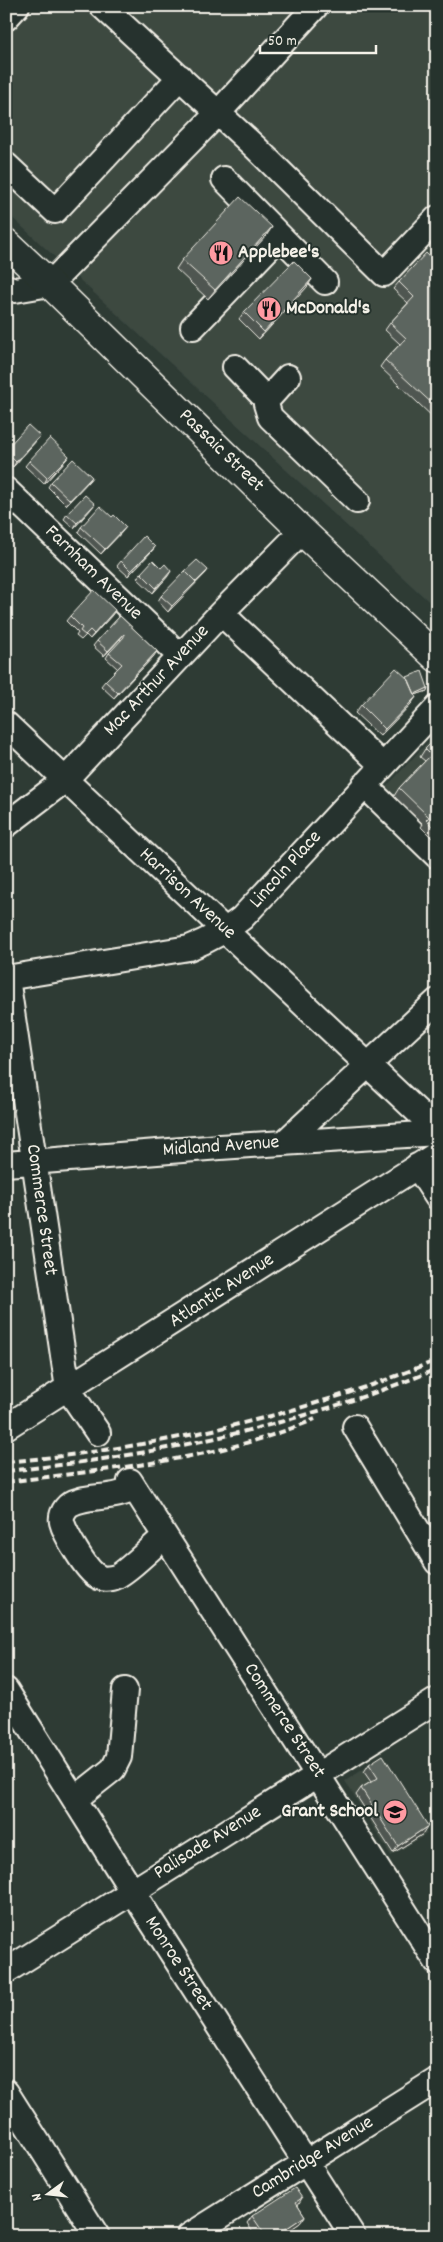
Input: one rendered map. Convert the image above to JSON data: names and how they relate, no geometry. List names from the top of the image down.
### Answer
{
  "streets": {
    "main road": ["Passaic Street"],
    "street": [
      "Farnham Avenue",
      "Mac Arthur Avenue",
      "Lincoln Place",
      "Harrison Avenue",
      "Midland Avenue",
      "Commerce Street",
      "Atlantic Avenue",
      "Palisade Avenue",
      "Monroe Street",
      "Cambridge Avenue"
    ]
  },
  "crossings": [
    ["Passaic Street", "Mac Arthur Avenue"],
    ["Farnham Avenue", "Mac Arthur Avenue"],
    ["Mac Arthur Avenue", "Harrison Avenue"],
    ["Lincoln Place", "Harrison Avenue"],
    ["Lincoln Place", "Commerce Street"],
    ["Harrison Avenue", "Midland Avenue"],
    ["Midland Avenue", "Commerce Street"],
    ["Commerce Street", "Atlantic Avenue"],
    ["Commerce Street", "Palisade Avenue"],
    ["Palisade Avenue", "Monroe Street"],
    ["Monroe Street", "Cambridge Avenue"]
  ],
  "places": {
    "restaurant": ["Applebee's", "McDonald's"],
    "school or university": ["Grant School"]
  },
  "scale_bar": "50 m",
  "north": "left"
}
